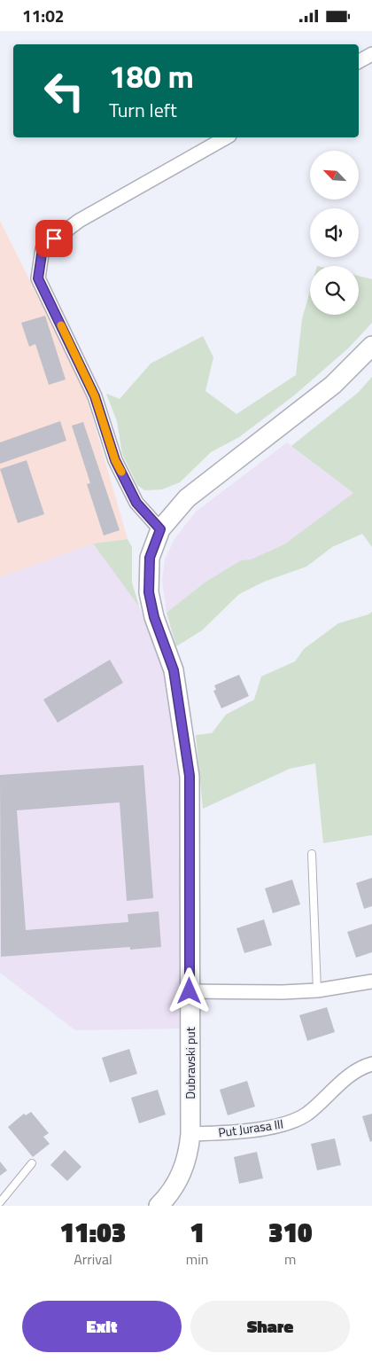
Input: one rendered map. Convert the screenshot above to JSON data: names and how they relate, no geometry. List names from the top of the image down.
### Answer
{
  "streets": {
    "main road": ["Dubravski put"],
    "street": ["Put Jurasa III"]
  },
  "crossings": [
    ["Dubravski put", "Put Jurasa III"]
  ],
  "north": "top left",
  "page": {
    "status": "11:02",
    "turn": ["180 m", "Turn left"],
    "eta": [
      "11:03",
      "Arrival",
      "1",
      "min",
      "310",
      "m"
    ],
    "buttons": ["Exit", "Share"]
  }
}
